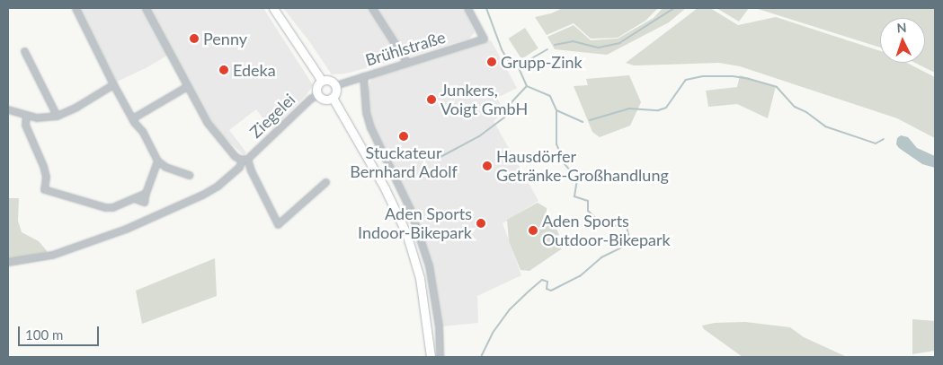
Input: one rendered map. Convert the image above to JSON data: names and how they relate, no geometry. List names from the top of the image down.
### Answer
{
  "streets": {
    "street": ["Brühlstraße", "Ziegelei"]
  },
  "crossings": [
    ["Brühlstraße", "Ziegelei"]
  ],
  "places": [
    "Penny",
    "Grupp-Zink",
    "Edeka",
    "Junkers, Voigt GmbH",
    "Stuckateur Bernhard Adolf",
    "Hausdörfer Getränke-Großhandlung",
    "Aden Sports Indoor-Bikepark",
    "Aden Sports Outdoor-Bikepark"
  ],
  "scale_bar": "100 m",
  "north": "top"
}
